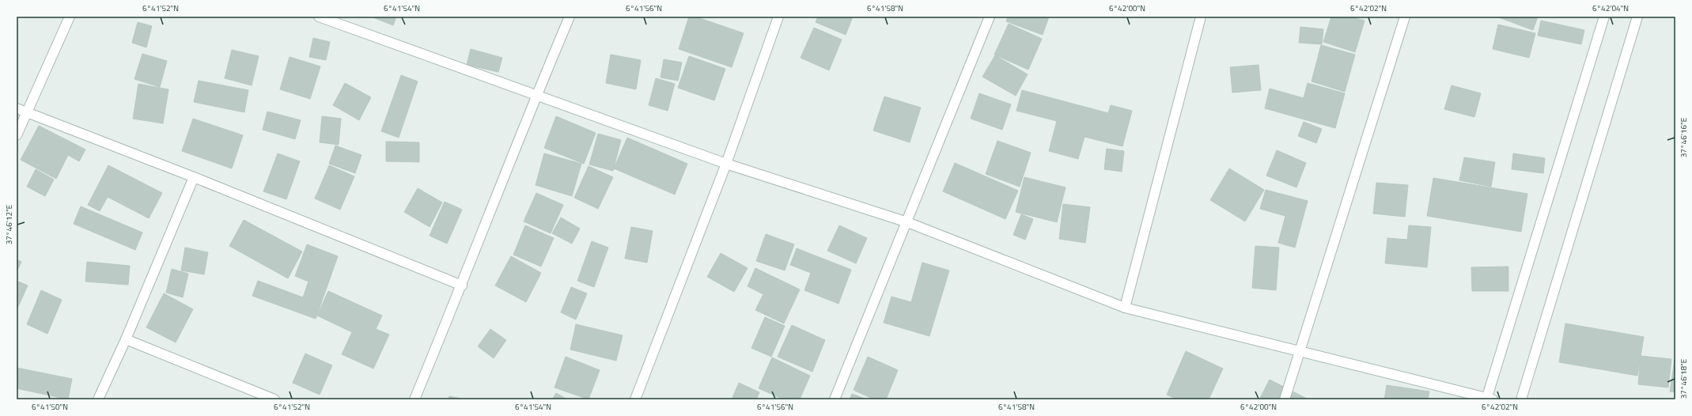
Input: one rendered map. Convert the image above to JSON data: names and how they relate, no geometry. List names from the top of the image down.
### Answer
{
  "coordinates": [
    "6°41'52\"N",
    "6°41'54\"N",
    "6°41'56\"N",
    "6°41'58\"N",
    "6°42'00\"N",
    "6°42'02\"N",
    "6°42'04\"N",
    "37°46'16\"E",
    "37°46'12\"E",
    "37°46'18\"E",
    "6°41'50\"N"
  ]
}
